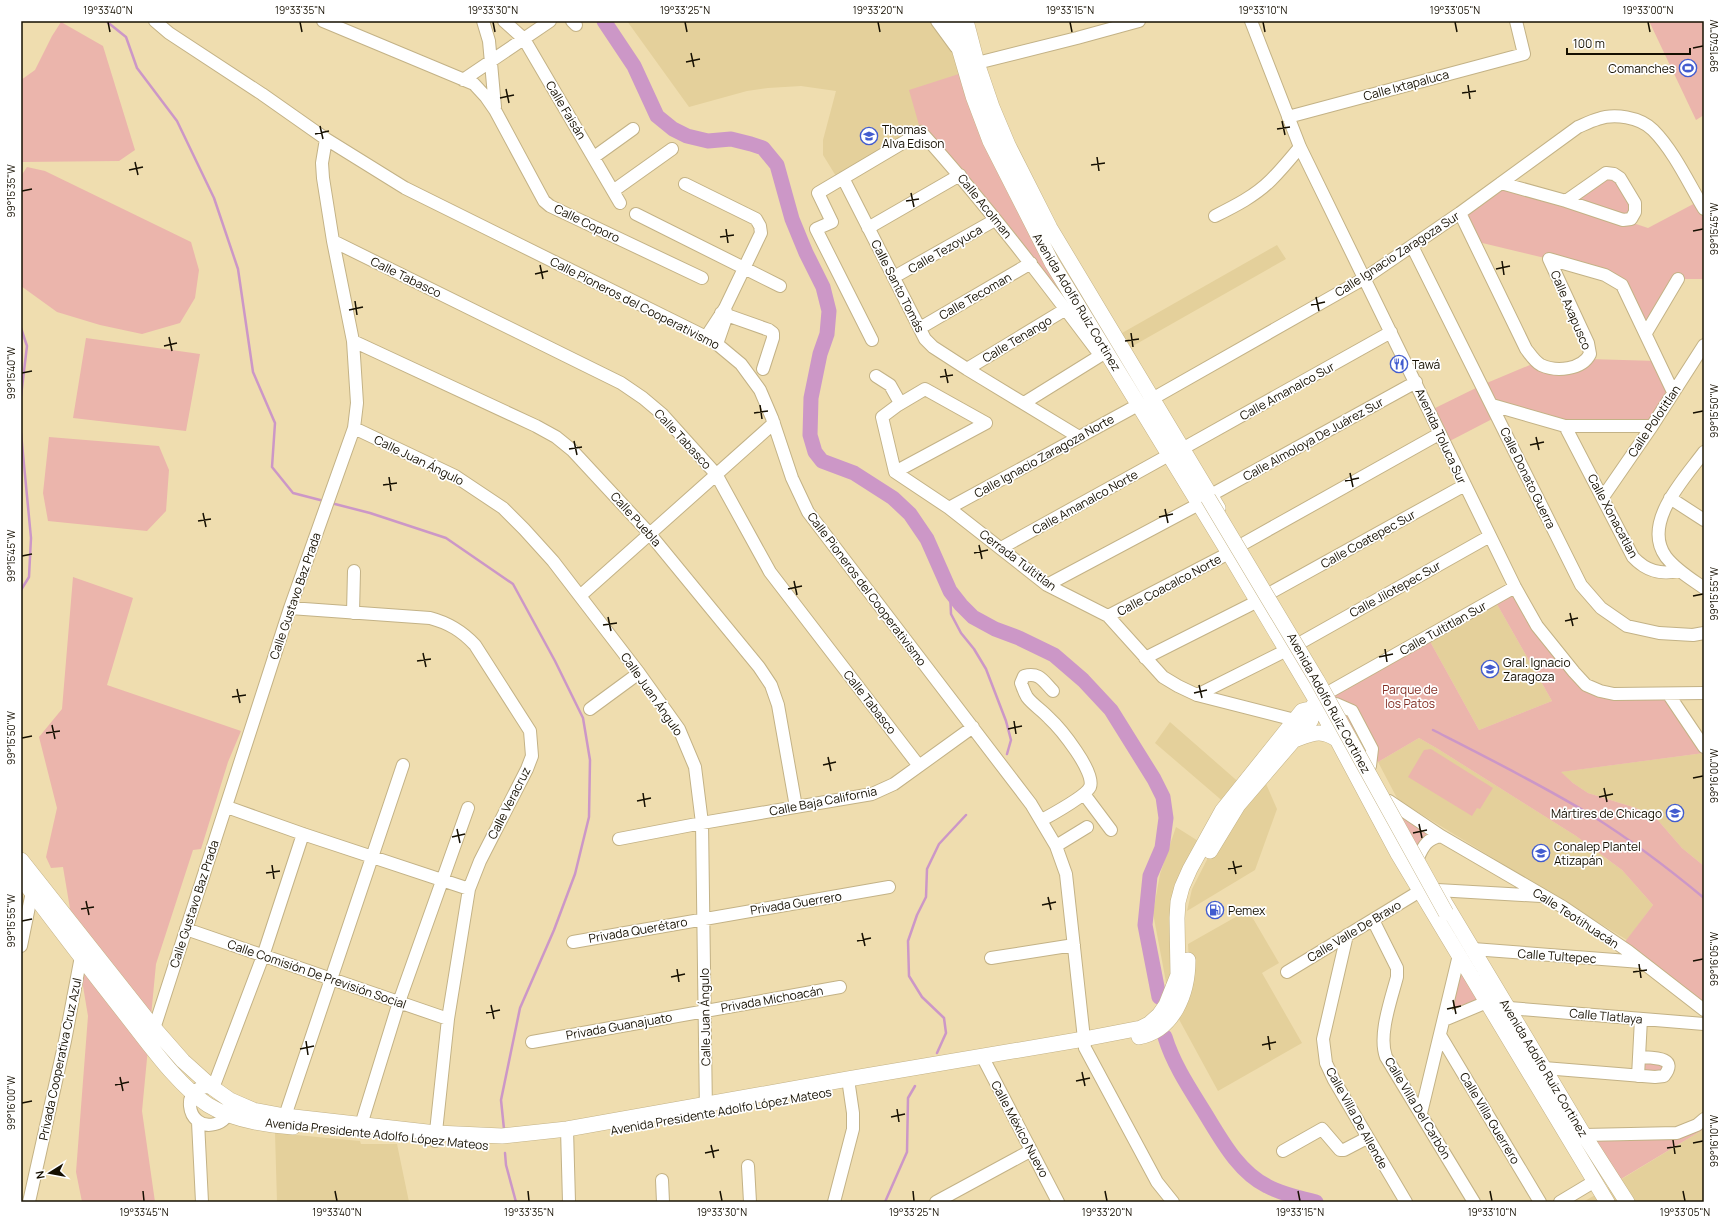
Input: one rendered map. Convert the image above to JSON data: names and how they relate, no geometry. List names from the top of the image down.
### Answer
{
  "streets": {
    "main road": ["Avenida Adolfo Ruiz Cortinez", "Avenida Presidente Adolfo López Mateos"],
    "street": [
      "Calle Ixtapaluca",
      "Calle Faisán",
      "Calle Acolman",
      "Calle Coporo",
      "Calle Tezoyuca",
      "Calle Ignacio Zaragoza Sur",
      "Calle Tabasco",
      "Calle Santo Tomás",
      "Calle Tecoman",
      "Calle Pioneros del Cooperativismo",
      "Calle Axapusco",
      "Calle Tenango",
      "Calle Amanalco Sur",
      "Calle Polotitlan",
      "Avenida Toluca Sur",
      "Calle Almoloya De Juárez Sur",
      "Calle Ignacio Zaragoza Norte",
      "Calle Juan Ángulo",
      "Calle Donato Guerra",
      "Calle Amanalco Norte",
      "Calle Xonacatlan",
      "Calle Puebla",
      "Calle Coatepec Sur",
      "Cerrada Tultitlan",
      "Calle Coacalco Norte",
      "Calle Jilotepec Sur",
      "Calle Gustavo Baz Prada",
      "Calle Tultitlan Sur",
      "Calle Baja California",
      "Calle Veracruz",
      "Privada Guerrero",
      "Calle Teotihuacán",
      "Privada Querétaro",
      "Calle Valle De Bravo",
      "Calle Tultepec",
      "Calle Comisión De Previsión Social",
      "Privada Michoacán",
      "Calle Tlatlaya",
      "Privada Guanajuato",
      "Privada Cooperativa Cruz Azul",
      "Calle Villa Del Carbón",
      "Calle Villa De Allende",
      "Calle Villa Guerrero",
      "Calle México Nuevo"
    ]
  },
  "crossings": [
    ["Calle Ixtapaluca", "Avenida Toluca Sur"],
    ["Calle Acolman", "Calle Tezoyuca"],
    ["Calle Acolman", "Calle Santo Tomás"],
    ["Calle Acolman", "Calle Tecoman"],
    ["Calle Acolman", "Avenida Adolfo Ruiz Cortinez"],
    ["Calle Acolman", "Calle Tenango"],
    ["Calle Tezoyuca", "Calle Santo Tomás"],
    ["Calle Ignacio Zaragoza Sur", "Avenida Adolfo Ruiz Cortinez"],
    ["Calle Ignacio Zaragoza Sur", "Calle Axapusco"],
    ["Calle Ignacio Zaragoza Sur", "Avenida Toluca Sur"],
    ["Calle Ignacio Zaragoza Sur", "Calle Ignacio Zaragoza Norte"],
    ["Calle Ignacio Zaragoza Sur", "Calle Donato Guerra"],
    ["Calle Tabasco", "Calle Gustavo Baz Prada"],
    ["Calle Tabasco", "Calle Baja California"],
    ["Calle Santo Tomás", "Calle Tecoman"],
    ["Calle Santo Tomás", "Calle Tenango"],
    ["Calle Santo Tomás", "Calle Ignacio Zaragoza Norte"],
    ["Avenida Adolfo Ruiz Cortinez", "Calle Amanalco Sur"],
    ["Avenida Adolfo Ruiz Cortinez", "Calle Almoloya De Juárez Sur"],
    ["Avenida Adolfo Ruiz Cortinez", "Calle Ignacio Zaragoza Norte"],
    ["Avenida Adolfo Ruiz Cortinez", "Calle Amanalco Norte"],
    ["Avenida Adolfo Ruiz Cortinez", "Calle Coatepec Sur"],
    ["Avenida Adolfo Ruiz Cortinez", "Cerrada Tultitlan"],
    ["Avenida Adolfo Ruiz Cortinez", "Calle Coacalco Norte"],
    ["Avenida Adolfo Ruiz Cortinez", "Calle Jilotepec Sur"],
    ["Avenida Adolfo Ruiz Cortinez", "Calle Tultitlan Sur"],
    ["Avenida Adolfo Ruiz Cortinez", "Calle Teotihuacán"],
    ["Avenida Adolfo Ruiz Cortinez", "Calle Valle De Bravo"],
    ["Avenida Adolfo Ruiz Cortinez", "Calle Tultepec"],
    ["Avenida Adolfo Ruiz Cortinez", "Calle Tlatlaya"],
    ["Avenida Adolfo Ruiz Cortinez", "Avenida Presidente Adolfo López Mateos"],
    ["Calle Pioneros del Cooperativismo", "Calle Gustavo Baz Prada"],
    ["Calle Pioneros del Cooperativismo", "Calle Baja California"],
    ["Calle Pioneros del Cooperativismo", "Avenida Presidente Adolfo López Mateos"],
    ["Calle Axapusco", "Calle Polotitlan"],
    ["Calle Amanalco Sur", "Avenida Toluca Sur"],
    ["Calle Amanalco Sur", "Calle Amanalco Norte"],
    ["Calle Polotitlan", "Calle Xonacatlan"],
    ["Avenida Toluca Sur", "Calle Almoloya De Juárez Sur"],
    ["Avenida Toluca Sur", "Calle Coatepec Sur"],
    ["Avenida Toluca Sur", "Calle Coacalco Norte"],
    ["Avenida Toluca Sur", "Calle Jilotepec Sur"],
    ["Avenida Toluca Sur", "Calle Tultitlan Sur"],
    ["Calle Almoloya De Juárez Sur", "Cerrada Tultitlan"],
    ["Calle Ignacio Zaragoza Norte", "Cerrada Tultitlan"],
    ["Calle Juan Ángulo", "Calle Gustavo Baz Prada"],
    ["Calle Juan Ángulo", "Calle Baja California"],
    ["Calle Juan Ángulo", "Privada Guerrero"],
    ["Calle Juan Ángulo", "Privada Querétaro"],
    ["Calle Juan Ángulo", "Privada Michoacán"],
    ["Calle Juan Ángulo", "Privada Guanajuato"],
    ["Calle Juan Ángulo", "Avenida Presidente Adolfo López Mateos"],
    ["Calle Amanalco Norte", "Cerrada Tultitlan"],
    ["Calle Puebla", "Calle Gustavo Baz Prada"],
    ["Calle Puebla", "Calle Baja California"],
    ["Cerrada Tultitlan", "Calle Coacalco Norte"],
    ["Cerrada Tultitlan", "Avenida Presidente Adolfo López Mateos"],
    ["Calle Gustavo Baz Prada", "Calle Veracruz"],
    ["Calle Gustavo Baz Prada", "Calle Comisión De Previsión Social"],
    ["Calle Gustavo Baz Prada", "Avenida Presidente Adolfo López Mateos"],
    ["Calle Tultitlan Sur", "Avenida Presidente Adolfo López Mateos"],
    ["Calle Veracruz", "Calle Comisión De Previsión Social"],
    ["Calle Veracruz", "Avenida Presidente Adolfo López Mateos"],
    ["Privada Guerrero", "Privada Querétaro"],
    ["Calle Teotihuacán", "Calle Tultepec"],
    ["Calle Valle De Bravo", "Calle Villa Del Carbón"],
    ["Calle Valle De Bravo", "Calle Villa De Allende"],
    ["Privada Michoacán", "Privada Guanajuato"],
    ["Privada Cooperativa Cruz Azul", "Avenida Presidente Adolfo López Mateos"],
    ["Avenida Presidente Adolfo López Mateos", "Calle México Nuevo"]
  ],
  "parks": ["Parque de los Patos"],
  "places": {
    "sports": ["Comanches"],
    "school or university": [
      "Thomas Alva Edison",
      "Gral. Ignacio Zaragoza",
      "Mártires de Chicago",
      "Conalep Plantel Atizapán"
    ],
    "restaurant": ["Tawá"],
    "fuel station": ["Pemex"]
  },
  "scale_bar": "100 m",
  "north": "left",
  "coordinates": [
    "19°33'40\"N",
    "19°33'35\"N",
    "19°33'30\"N",
    "19°33'25\"N",
    "19°33'20\"N",
    "19°33'15\"N",
    "19°33'10\"N",
    "19°33'05\"N",
    "19°33'00\"N",
    "99°15'40\"W",
    "99°15'35\"W",
    "99°15'45\"W",
    "99°15'50\"W",
    "99°15'55\"W",
    "99°16'00\"W",
    "99°16'05\"W",
    "99°16'10\"W",
    "19°33'45\"N"
  ]
}
